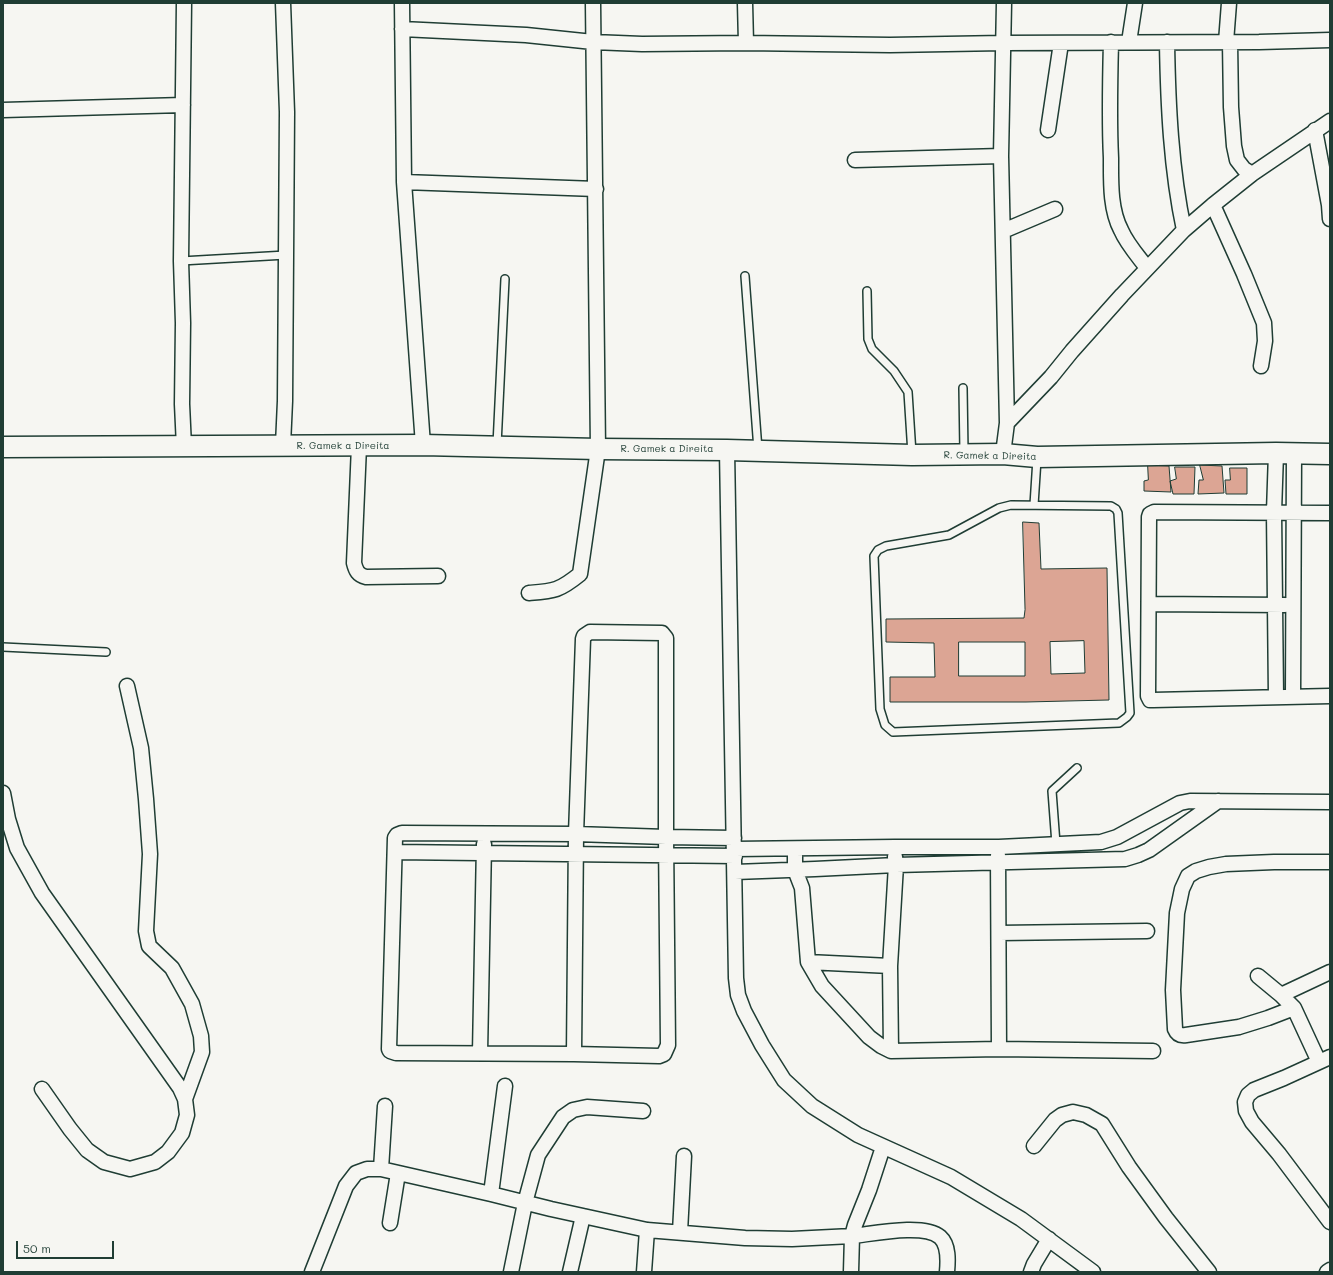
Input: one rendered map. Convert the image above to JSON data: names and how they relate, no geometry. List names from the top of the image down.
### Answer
{
  "streets": {
    "main road": ["R. Gamek a Direita"]
  },
  "scale_bar": "50 m"
}
